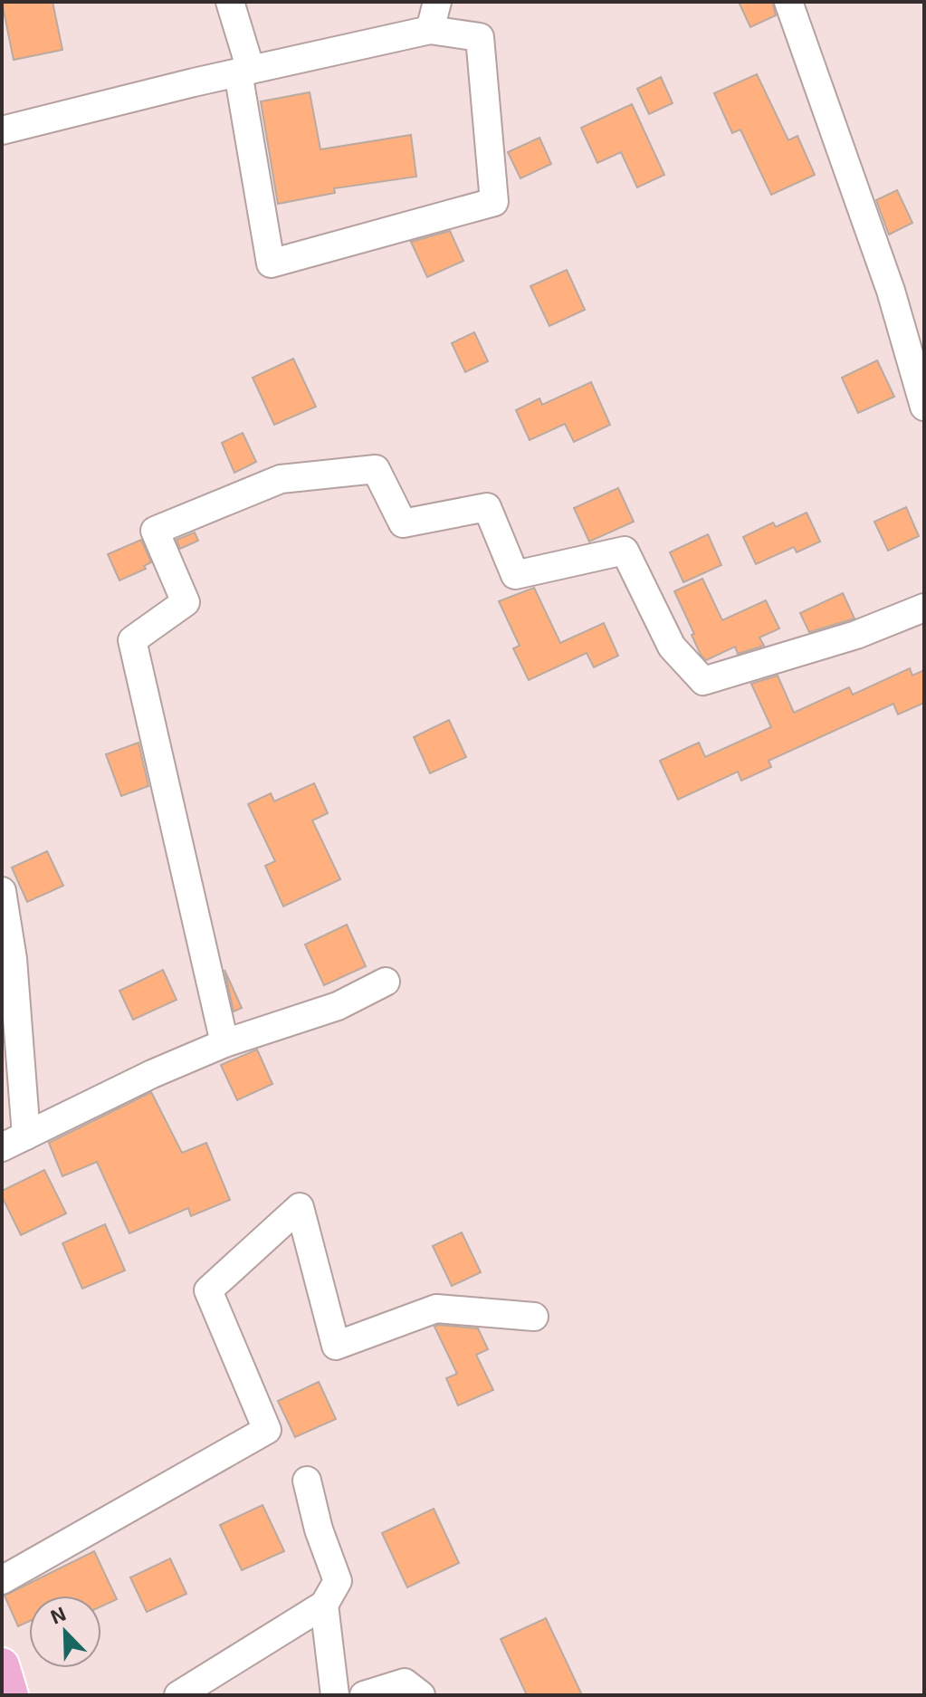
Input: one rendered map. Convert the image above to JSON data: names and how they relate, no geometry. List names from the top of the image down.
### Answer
{
  "north": "top left"
}
